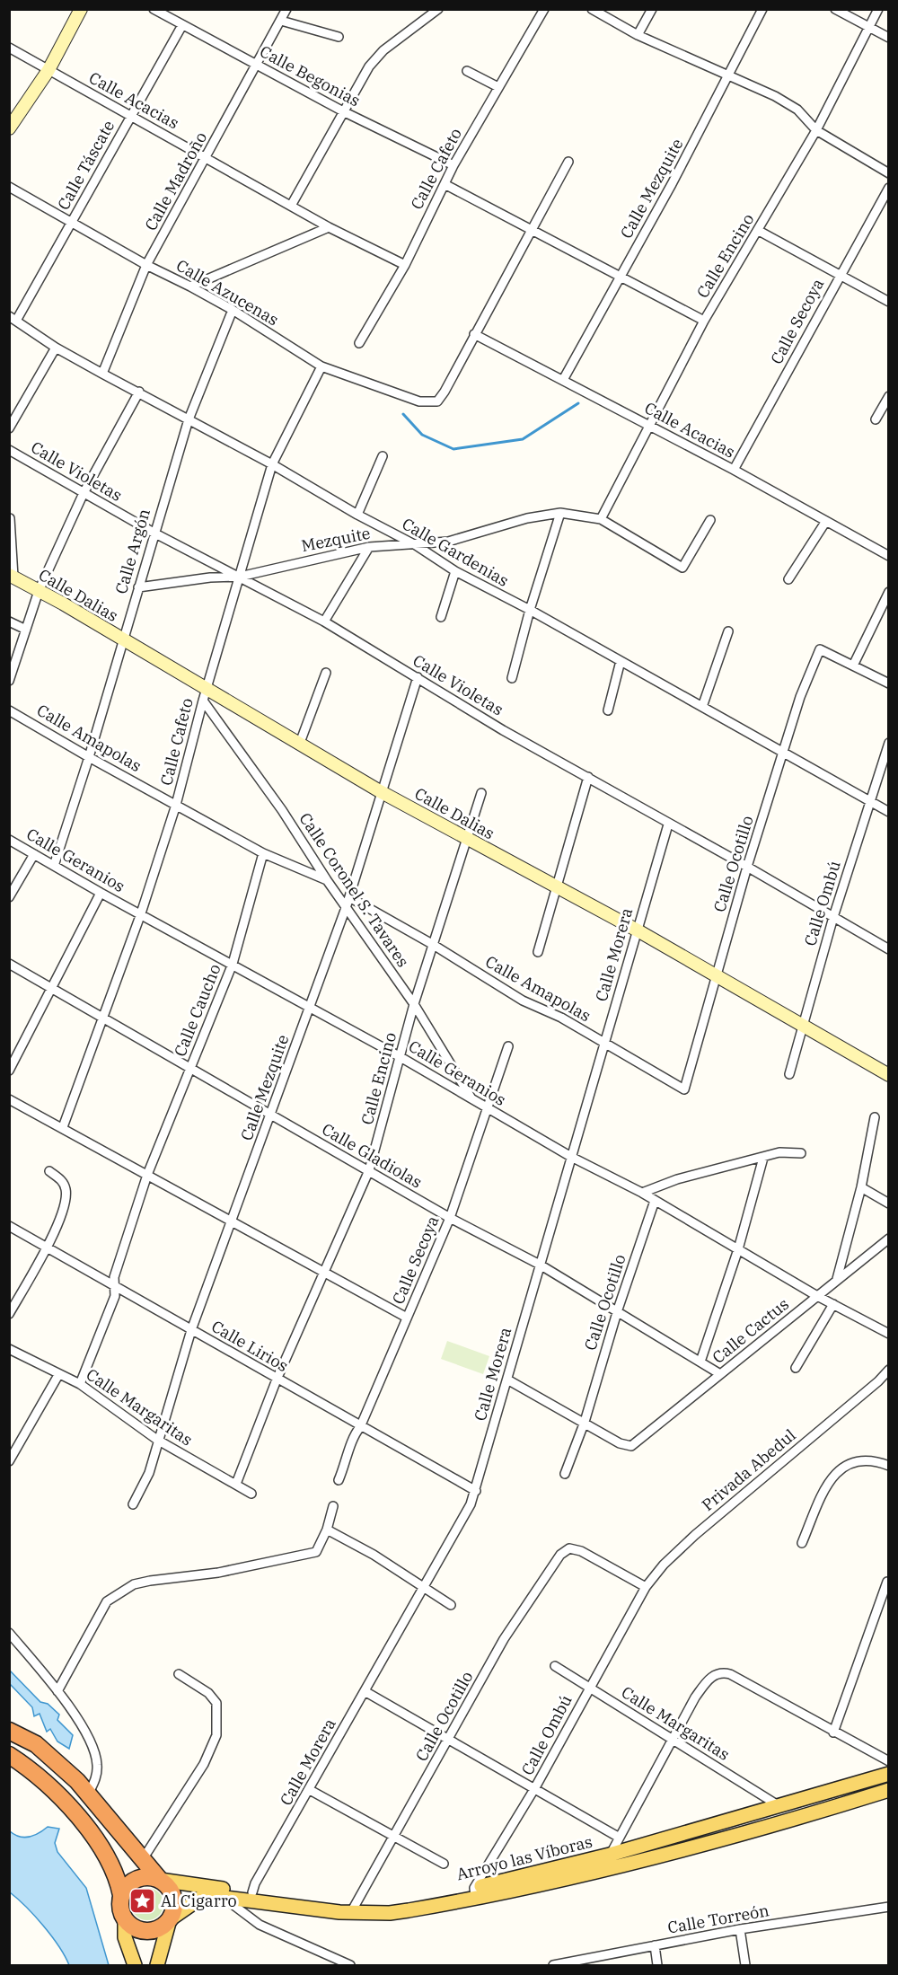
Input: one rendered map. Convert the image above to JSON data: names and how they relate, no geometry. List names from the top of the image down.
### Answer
{
  "streets": {
    "main road": ["Arroyo las Víboras"],
    "street": [
      "Calle Begonias",
      "Calle Acacias",
      "Calle Táscate",
      "Calle Cafeto",
      "Calle Madroño",
      "Calle Mezquite",
      "Calle Encino",
      "Calle Azucenas",
      "Calle Secoya",
      "Calle Violetas",
      "Mezquite",
      "Calle Argón",
      "Calle Gardenias",
      "Calle Dalias",
      "Calle Amapolas",
      "Calle Geranios",
      "Calle Ocotillo",
      "Calle Coronel S. Tavares",
      "Calle Ombú",
      "Calle Morera",
      "Calle Caucho",
      "Calle Gladiolas",
      "Calle Cactus",
      "Calle Lirios",
      "Calle Margaritas",
      "Privada Abedul",
      "Calle Torreón"
    ]
  },
  "crossings": [
    ["Calle Begonias", "Calle Táscate"],
    ["Calle Begonias", "Calle Cafeto"],
    ["Calle Begonias", "Calle Madroño"],
    ["Calle Acacias", "Calle Táscate"],
    ["Calle Acacias", "Calle Cafeto"],
    ["Calle Acacias", "Calle Madroño"],
    ["Calle Acacias", "Calle Mezquite"],
    ["Calle Acacias", "Calle Encino"],
    ["Calle Acacias", "Calle Azucenas"],
    ["Calle Acacias", "Calle Secoya"],
    ["Calle Táscate", "Calle Azucenas"],
    ["Calle Táscate", "Calle Gardenias"],
    ["Calle Cafeto", "Calle Azucenas"],
    ["Calle Cafeto", "Calle Violetas"],
    ["Calle Cafeto", "Mezquite"],
    ["Calle Cafeto", "Calle Gardenias"],
    ["Calle Cafeto", "Calle Dalias"],
    ["Calle Cafeto", "Calle Amapolas"],
    ["Calle Cafeto", "Calle Geranios"],
    ["Calle Cafeto", "Calle Coronel S. Tavares"],
    ["Calle Cafeto", "Calle Gladiolas"],
    ["Calle Madroño", "Calle Azucenas"],
    ["Calle Madroño", "Calle Gardenias"],
    ["Calle Mezquite", "Calle Violetas"],
    ["Calle Mezquite", "Calle Dalias"],
    ["Calle Mezquite", "Calle Amapolas"],
    ["Calle Mezquite", "Calle Geranios"],
    ["Calle Mezquite", "Calle Coronel S. Tavares"],
    ["Calle Mezquite", "Calle Gladiolas"],
    ["Calle Mezquite", "Calle Lirios"],
    ["Calle Mezquite", "Calle Margaritas"],
    ["Calle Encino", "Mezquite"],
    ["Calle Encino", "Calle Dalias"],
    ["Calle Encino", "Calle Amapolas"],
    ["Calle Encino", "Calle Geranios"],
    ["Calle Encino", "Calle Coronel S. Tavares"],
    ["Calle Encino", "Calle Gladiolas"],
    ["Calle Encino", "Calle Lirios"],
    ["Calle Encino", "Calle Margaritas"],
    ["Calle Azucenas", "Calle Argón"],
    ["Calle Secoya", "Calle Geranios"],
    ["Calle Secoya", "Calle Gladiolas"],
    ["Calle Secoya", "Calle Lirios"],
    ["Calle Violetas", "Mezquite"],
    ["Calle Violetas", "Calle Argón"],
    ["Calle Violetas", "Calle Ocotillo"],
    ["Calle Violetas", "Calle Ombú"],
    ["Calle Violetas", "Calle Morera"],
    ["Mezquite", "Calle Argón"],
    ["Mezquite", "Calle Gardenias"],
    ["Calle Argón", "Calle Gardenias"],
    ["Calle Argón", "Calle Dalias"],
    ["Calle Argón", "Calle Amapolas"],
    ["Calle Argón", "Calle Geranios"],
    ["Calle Gardenias", "Calle Ocotillo"],
    ["Calle Gardenias", "Calle Ombú"],
    ["Calle Dalias", "Calle Ocotillo"],
    ["Calle Dalias", "Calle Ombú"],
    ["Calle Dalias", "Calle Morera"],
    ["Calle Amapolas", "Calle Ocotillo"],
    ["Calle Amapolas", "Calle Coronel S. Tavares"],
    ["Calle Amapolas", "Calle Morera"],
    ["Calle Amapolas", "Calle Caucho"],
    ["Calle Geranios", "Calle Ocotillo"],
    ["Calle Geranios", "Calle Coronel S. Tavares"],
    ["Calle Geranios", "Calle Morera"],
    ["Calle Geranios", "Calle Caucho"],
    ["Calle Geranios", "Calle Cactus"],
    ["Calle Ocotillo", "Calle Ombú"],
    ["Calle Ocotillo", "Calle Gladiolas"],
    ["Calle Ocotillo", "Calle Cactus"],
    ["Calle Ocotillo", "Privada Abedul"],
    ["Calle Ocotillo", "Arroyo las Víboras"],
    ["Calle Ombú", "Calle Margaritas"],
    ["Calle Ombú", "Privada Abedul"],
    ["Calle Ombú", "Arroyo las Víboras"],
    ["Calle Morera", "Calle Gladiolas"],
    ["Calle Morera", "Calle Lirios"],
    ["Calle Morera", "Arroyo las Víboras"],
    ["Calle Caucho", "Calle Gladiolas"],
    ["Calle Caucho", "Calle Lirios"],
    ["Calle Caucho", "Calle Margaritas"],
    ["Calle Gladiolas", "Calle Cactus"],
    ["Calle Margaritas", "Arroyo las Víboras"]
  ],
  "places": {
    "place": ["Al Cigarro"]
  }
}
